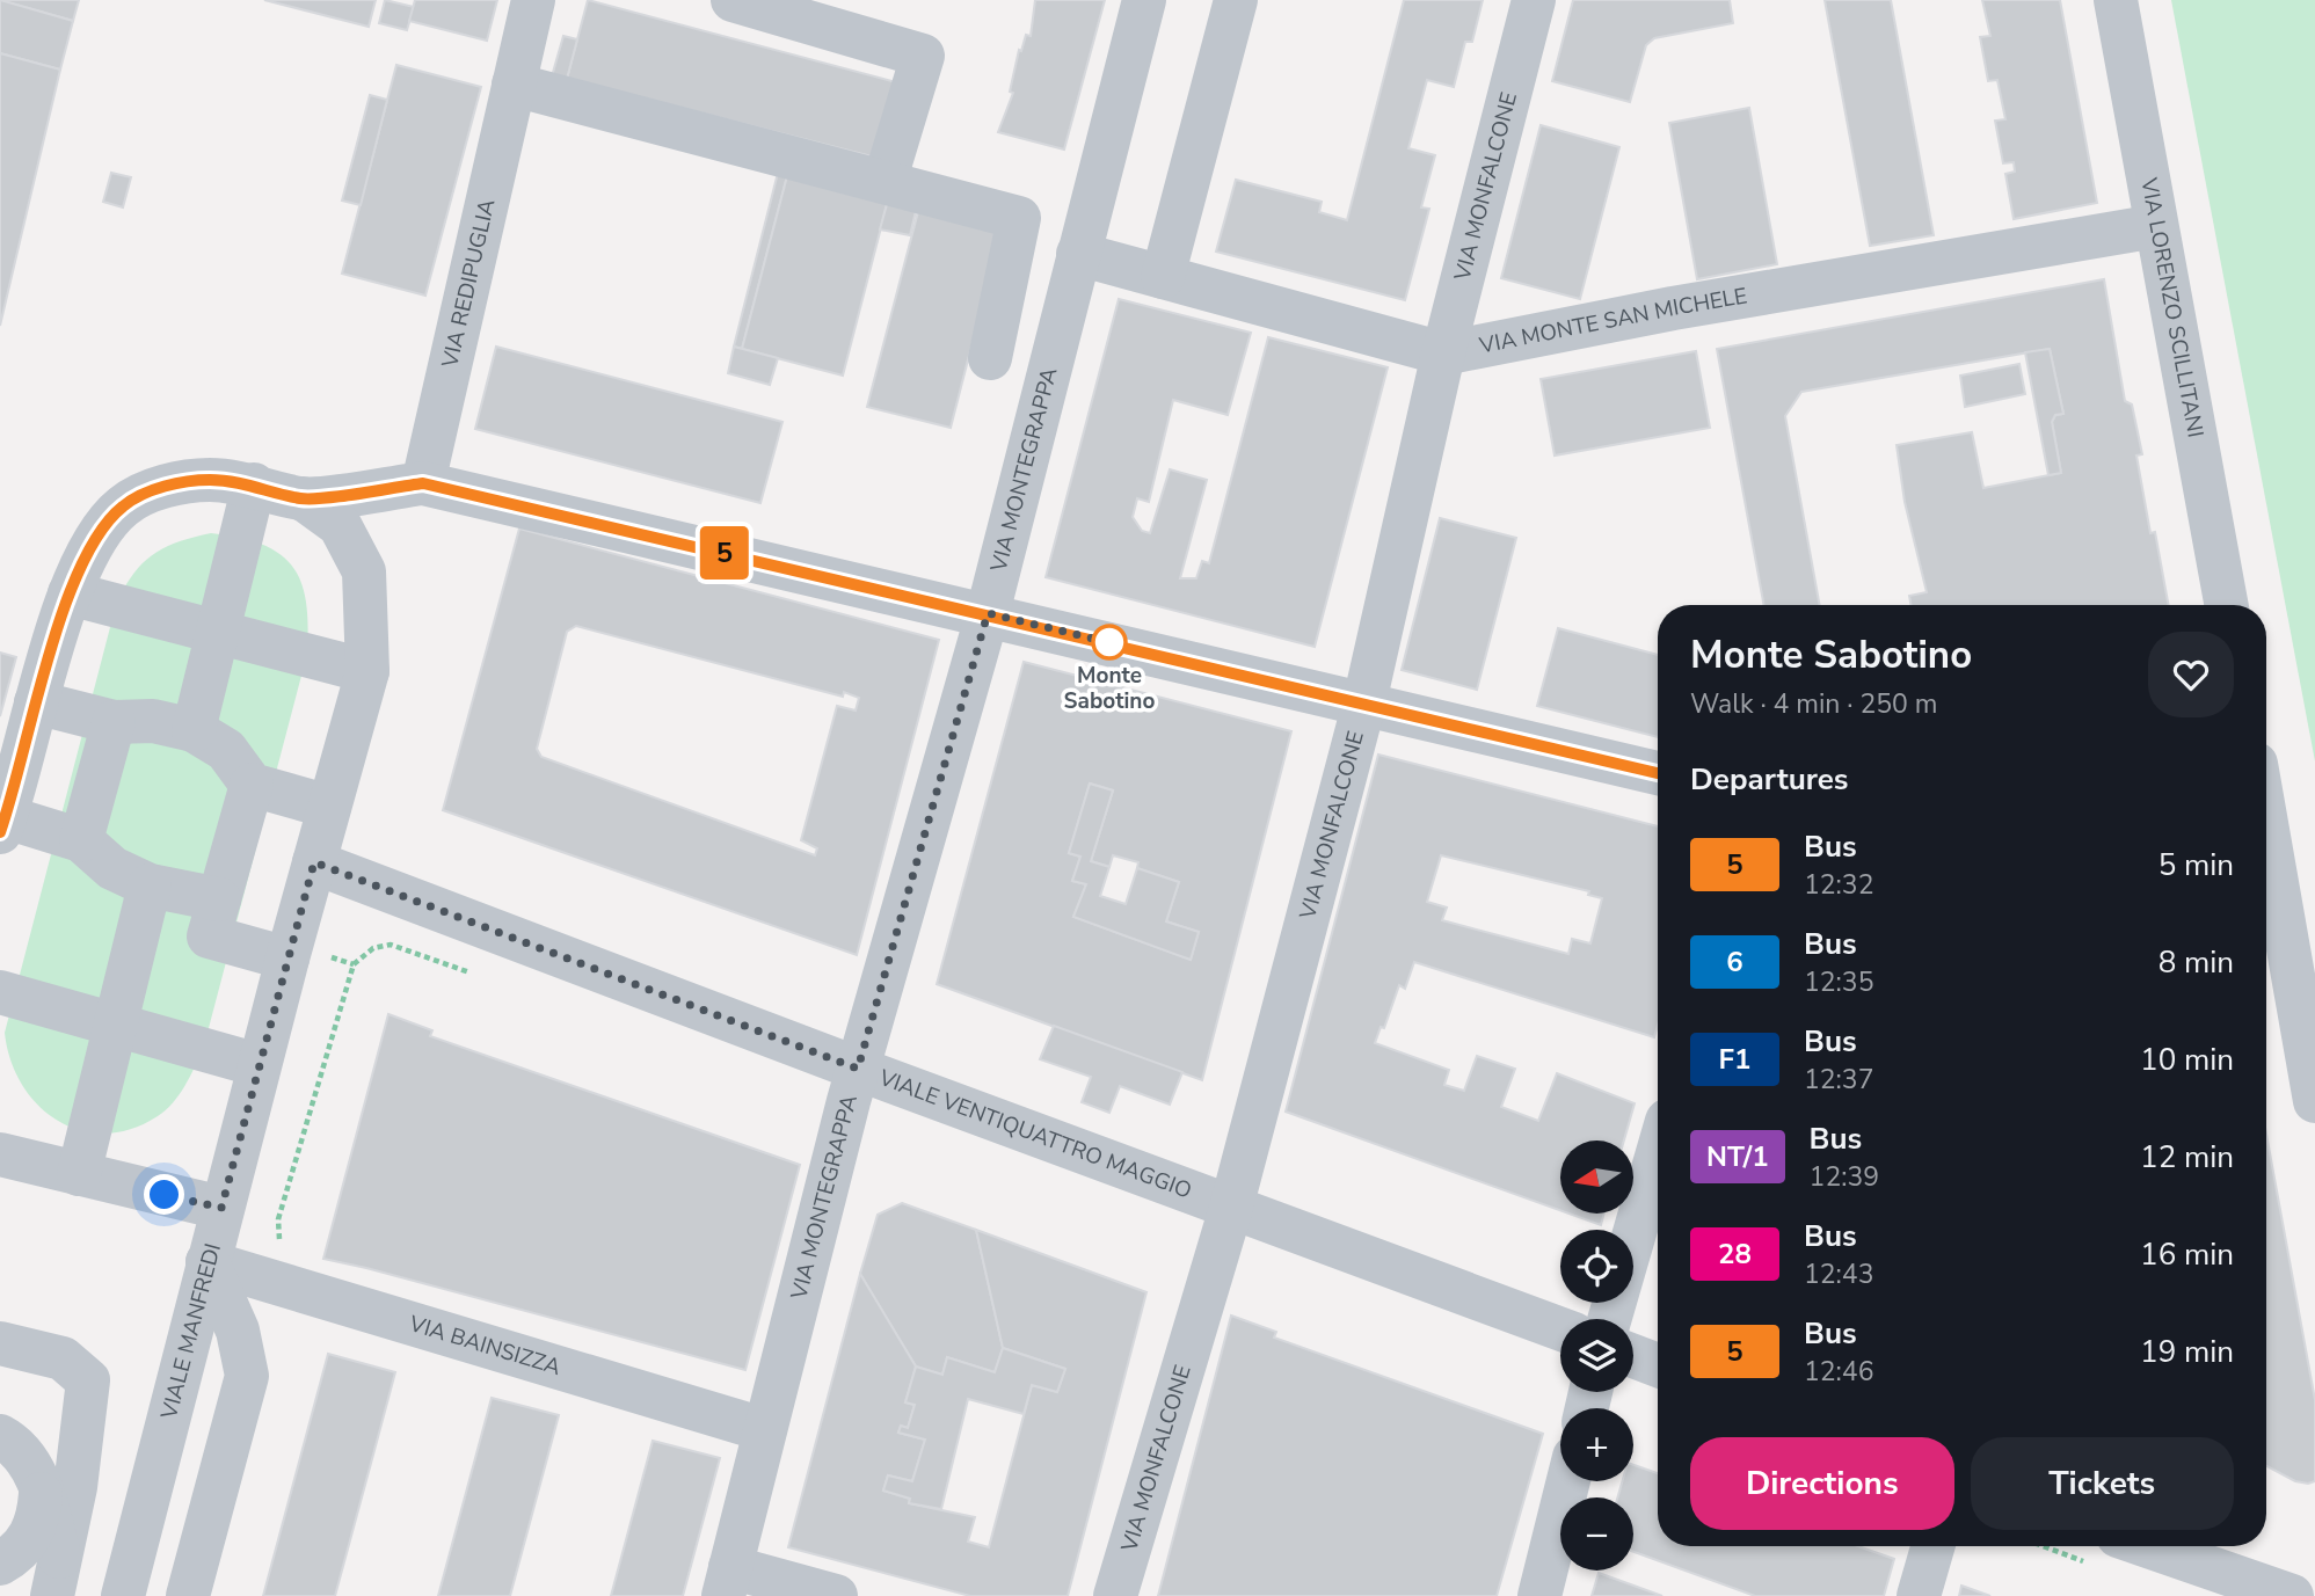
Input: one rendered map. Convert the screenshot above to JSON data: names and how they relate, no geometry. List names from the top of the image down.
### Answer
{
  "streets": {
    "street": [
      "VIA MONFALCONE",
      "VIA REDIPUGLIA",
      "VIA LORENZO SCILLITANI",
      "VIA MONTE SAN MICHELE",
      "VIA MONTEGRAPPA",
      "VIALE VENTIQUATTRO MAGGIO",
      "VIA BAINSIZZA",
      "VIALE MANFREDI"
    ]
  },
  "crossings": [
    ["VIA MONFALCONE", "VIA MONTE SAN MICHELE"],
    ["VIA MONFALCONE", "VIALE VENTIQUATTRO MAGGIO"],
    ["VIA LORENZO SCILLITANI", "VIA MONTE SAN MICHELE"],
    ["VIA MONTE SAN MICHELE", "VIA MONTEGRAPPA"],
    ["VIA MONTEGRAPPA", "VIALE VENTIQUATTRO MAGGIO"],
    ["VIA MONTEGRAPPA", "VIA BAINSIZZA"],
    ["VIA BAINSIZZA", "VIALE MANFREDI"]
  ],
  "places": ["Monte Sabotino"],
  "lines": ["bus line 5"],
  "north": "left",
  "page": {
    "on_map": "5",
    "heading": [
      ["Monte Sabotino", "Walk · 4 min · 250 m"],
      "Departures"
    ],
    "list": [
      {
        "mark": "5",
        "name": "Bus",
        "note": "12:32",
        "value": "5 min"
      },
      {
        "mark": "6",
        "name": "Bus",
        "note": "12:35",
        "value": "8 min"
      },
      {
        "mark": "F1",
        "name": "Bus",
        "note": "12:37",
        "value": "10 min"
      },
      {
        "mark": "NT/1",
        "name": "Bus",
        "note": "12:39",
        "value": "12 min"
      },
      {
        "mark": "28",
        "name": "Bus",
        "note": "12:43",
        "value": "16 min"
      },
      {
        "mark": "5",
        "name": "Bus",
        "note": "12:46",
        "value": "19 min"
      }
    ],
    "map_buttons": ["+", "−"],
    "buttons": ["Directions", "Tickets"]
  }
}
